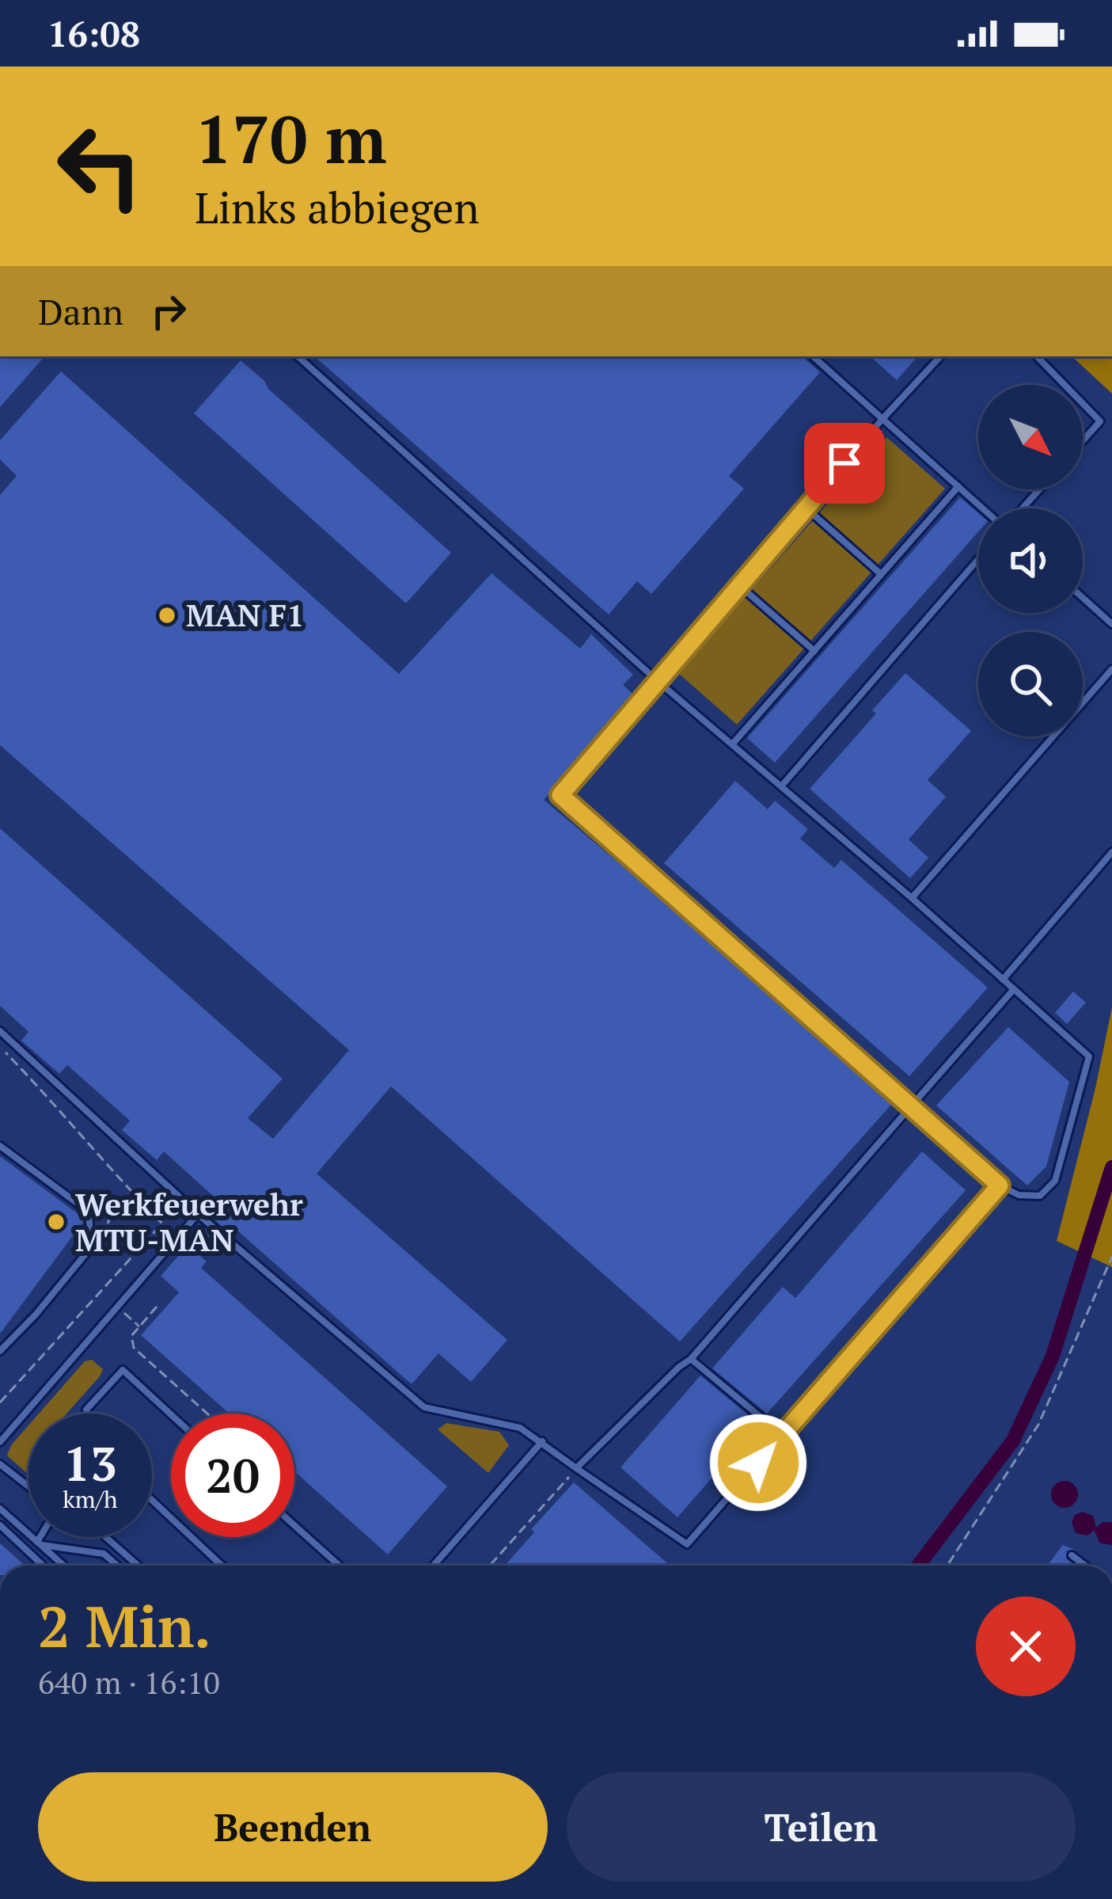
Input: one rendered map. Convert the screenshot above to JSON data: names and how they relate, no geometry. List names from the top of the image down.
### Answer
{
  "places": ["MAN F1", "Werkfeuerwehr MTU-MAN"],
  "north": "bottom right",
  "page": {
    "status": "16:08",
    "turn": ["170 m", "Links abbiegen"],
    "then": "Dann",
    "speed": "13 km/h",
    "limit": "20",
    "heading": ["2 Min.", "640 m · 16:10"],
    "buttons": ["Beenden", "Teilen"]
  }
}
